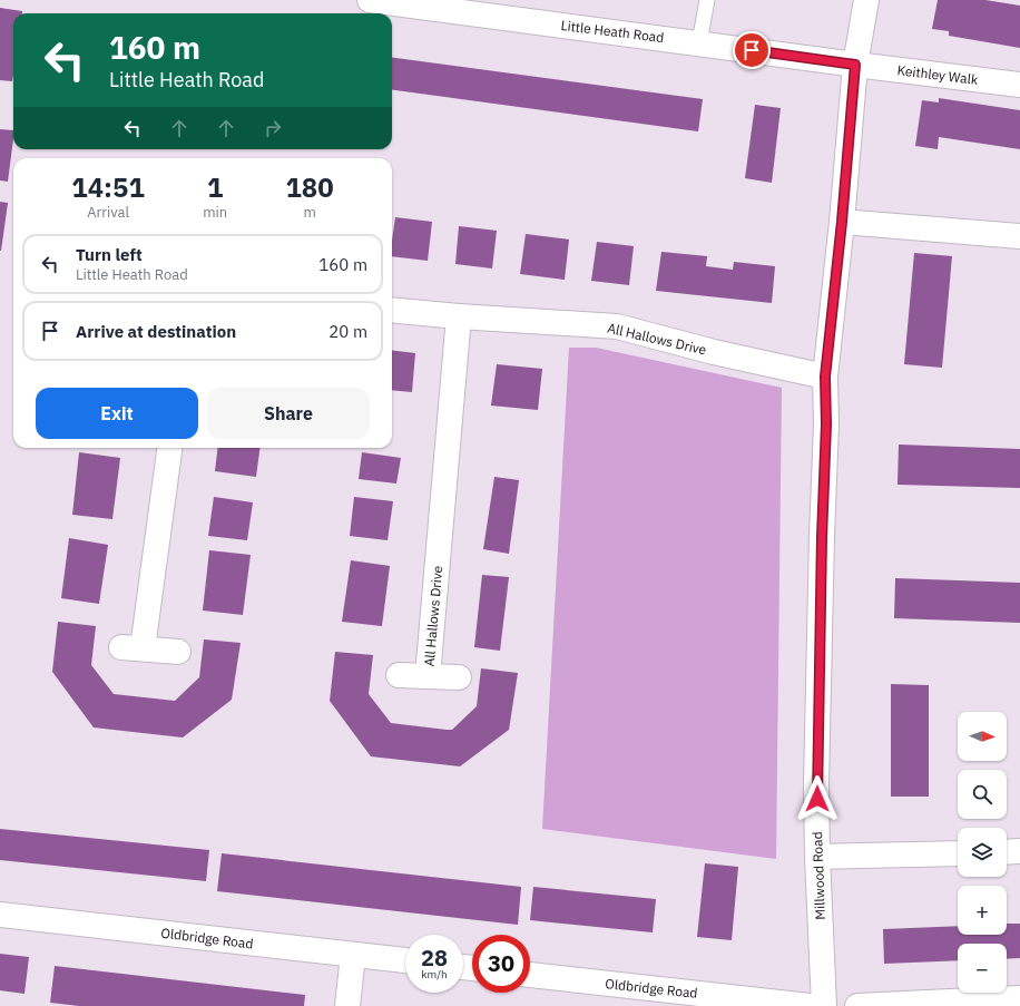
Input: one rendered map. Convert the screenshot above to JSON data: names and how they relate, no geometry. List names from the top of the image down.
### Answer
{
  "streets": {
    "street": [
      "Little Heath Road",
      "Keithley Walk",
      "All Hallows Drive",
      "Millwood Road",
      "Oldbridge Road"
    ]
  },
  "crossings": [
    ["Little Heath Road", "Keithley Walk"],
    ["Little Heath Road", "Millwood Road"],
    ["Keithley Walk", "Millwood Road"],
    ["All Hallows Drive", "Millwood Road"]
  ],
  "north": "right",
  "page": {
    "turn": ["160 m", "Little Heath Road"],
    "eta": [
      "14:51",
      "Arrival",
      "1",
      "min",
      "180",
      "m"
    ],
    "list": [
      {
        "name": "Turn left",
        "note": "Little Heath Road",
        "value": "160 m"
      },
      {
        "name": "Arrive at destination",
        "value": "20 m"
      }
    ],
    "buttons": ["Exit", "Share"],
    "map_buttons": ["+", "−"],
    "speed": "28 km/h",
    "limit": "30"
  }
}
